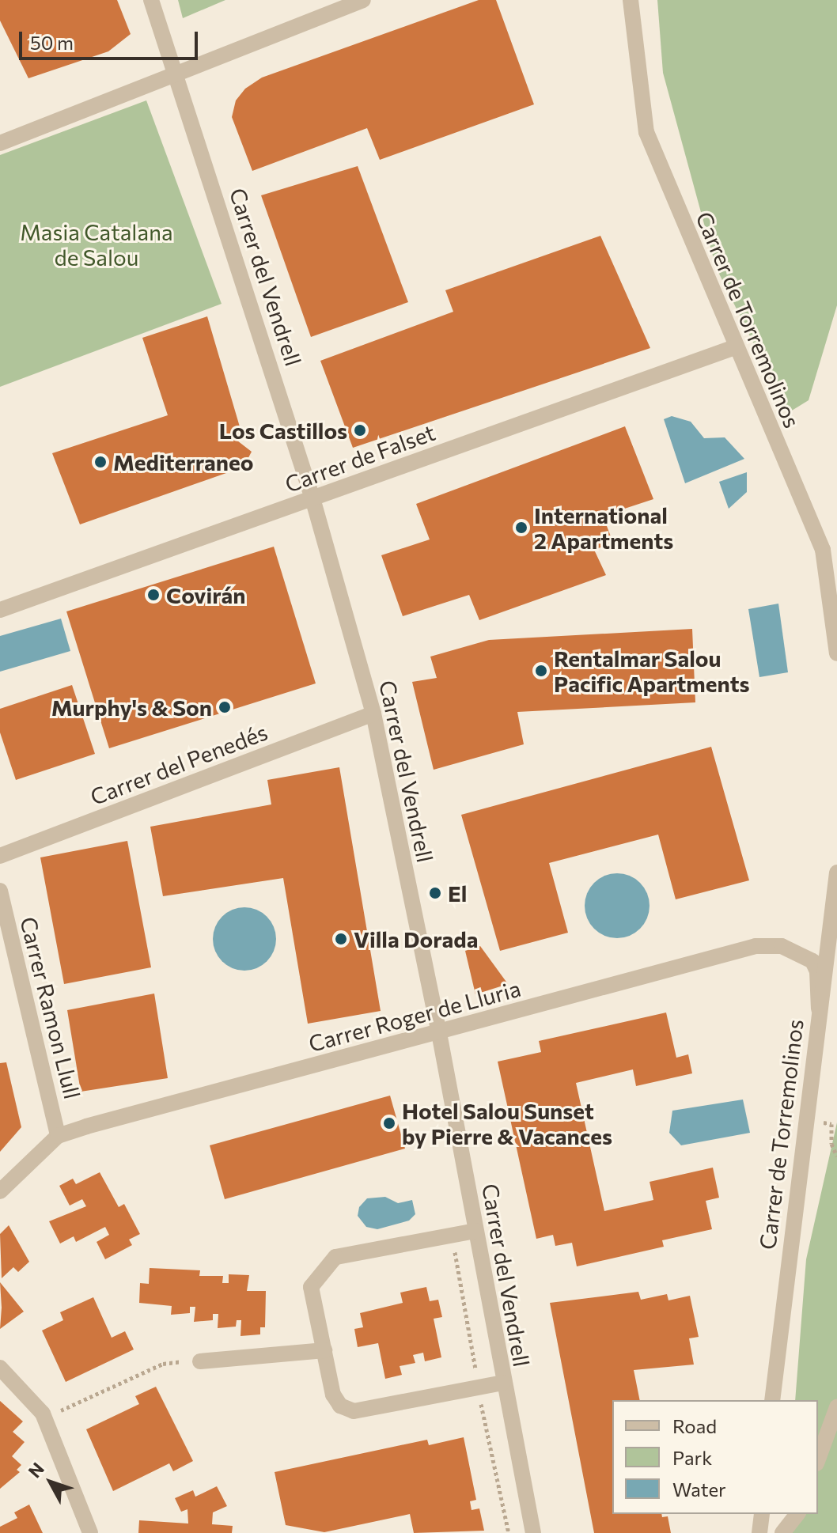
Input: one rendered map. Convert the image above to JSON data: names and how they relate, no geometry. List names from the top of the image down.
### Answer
{
  "streets": {
    "street": [
      "Carrer del Vendrell",
      "Carrer de Torremolinos",
      "Carrer de Falset",
      "Carrer del Penedés",
      "Carrer Ramon Llull",
      "Carrer Roger de Lluria"
    ]
  },
  "crossings": [
    ["Carrer del Vendrell", "Carrer de Falset"],
    ["Carrer del Vendrell", "Carrer del Penedés"],
    ["Carrer del Vendrell", "Carrer Roger de Lluria"],
    ["Carrer de Torremolinos", "Carrer de Falset"],
    ["Carrer de Torremolinos", "Carrer Roger de Lluria"],
    ["Carrer Ramon Llull", "Carrer Roger de Lluria"]
  ],
  "parks": ["Masia Catalana de Salou"],
  "places": [
    "Los Castillos",
    "Mediterraneo",
    "International 2 Apartments",
    "Covirán",
    "Rentalmar Salou Pacific Apartments",
    "Murphy's & Son",
    "El",
    "Villa Dorada",
    "Hotel Salou Sunset by Pierre & Vacances"
  ],
  "legend": ["Road", "Park", "Water"],
  "scale_bar": "50 m",
  "north": "top left"
}
